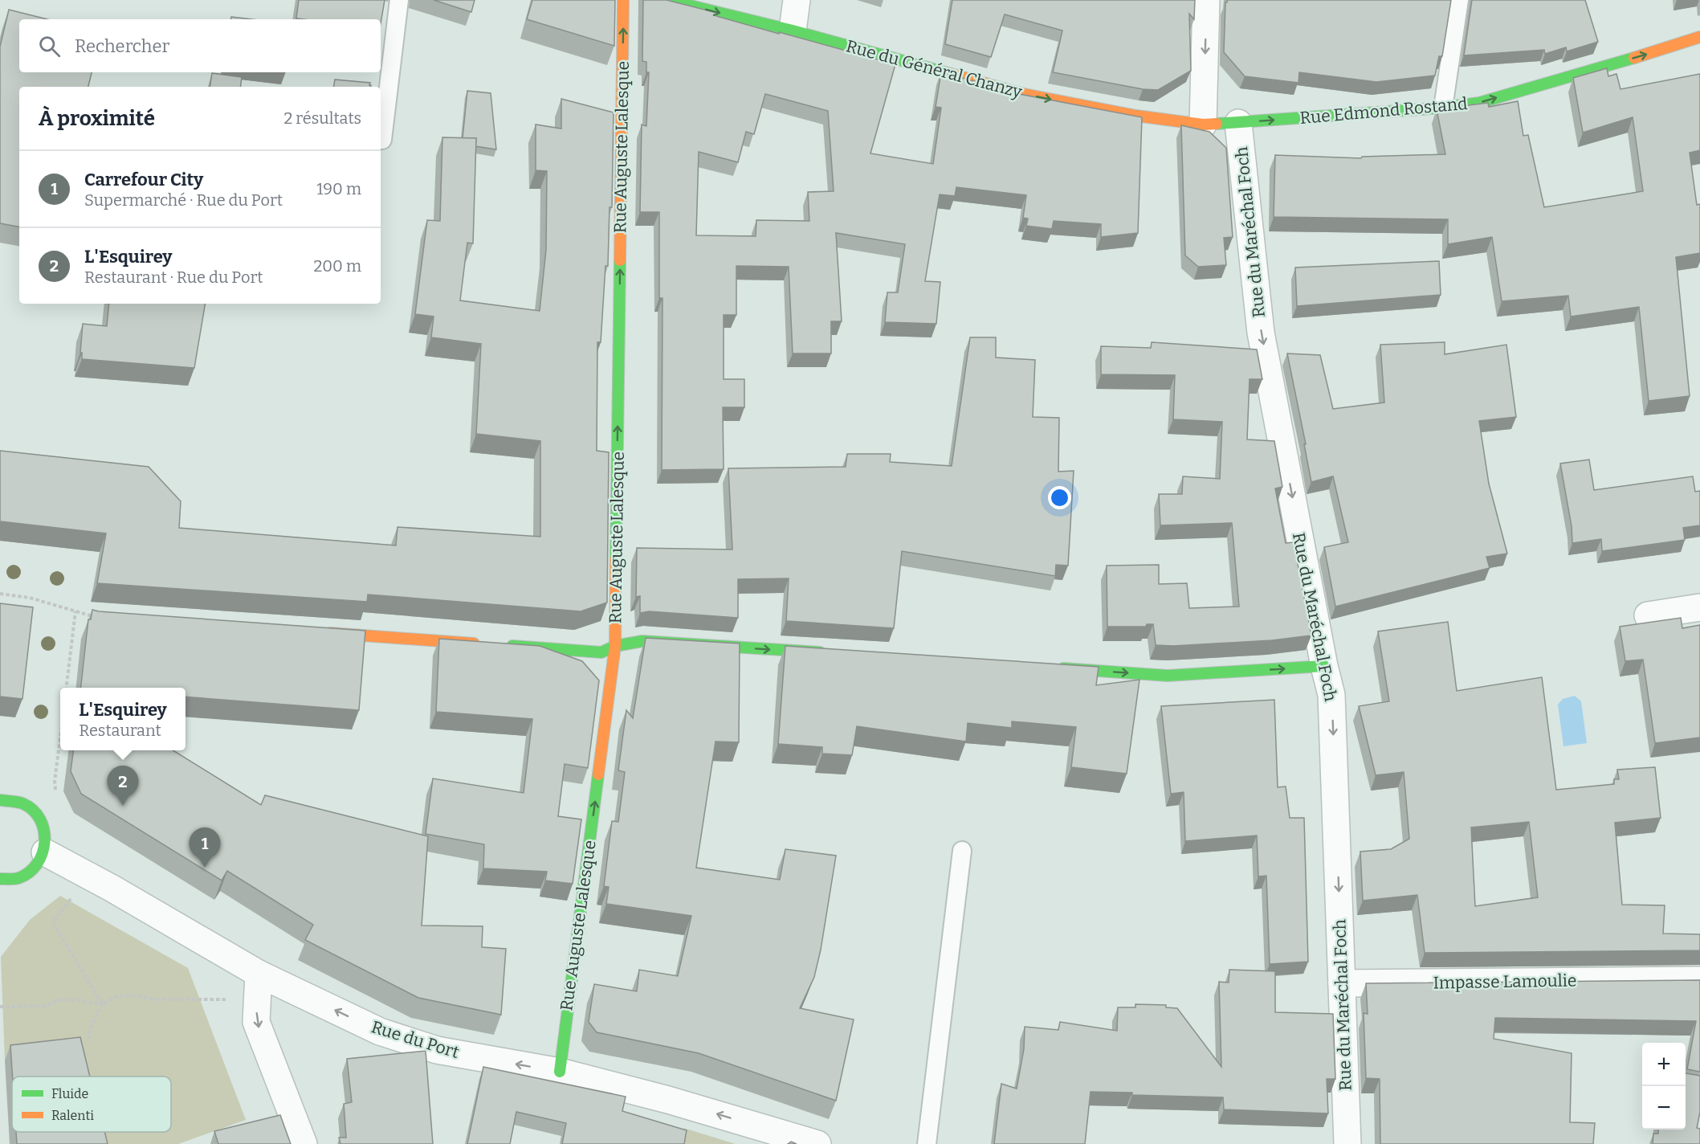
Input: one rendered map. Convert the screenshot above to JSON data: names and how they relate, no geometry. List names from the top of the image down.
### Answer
{
  "streets": {
    "street": [
      "Rue du Général Chanzy",
      "Rue Edmond Rostand",
      "Rue Auguste Lalesque",
      "Rue du Maréchal Foch",
      "Impasse Lamoulie",
      "Rue du Port"
    ]
  },
  "crossings": [
    ["Rue du Général Chanzy", "Rue Edmond Rostand"],
    ["Rue Edmond Rostand", "Rue du Maréchal Foch"],
    ["Rue Auguste Lalesque", "Rue du Port"],
    ["Rue du Maréchal Foch", "Impasse Lamoulie"]
  ],
  "one_way": [
    "Rue du Général Chanzy",
    "Rue Edmond Rostand",
    "Rue Auguste Lalesque",
    "Rue du Maréchal Foch",
    "Rue du Port"
  ],
  "legend": ["Fluide", "Ralenti"],
  "page": {
    "search": "Rechercher",
    "heading": ["À proximité", "2 résultats"],
    "list": [
      {
        "mark": "1",
        "name": "Carrefour City",
        "note": "Supermarché · Rue du Port",
        "value": "190 m"
      },
      {
        "mark": "2",
        "name": "L'Esquirey",
        "note": "Restaurant · Rue du Port",
        "value": "200 m"
      }
    ],
    "popup": ["L'Esquirey", "Restaurant"],
    "pins": ["2", "1"],
    "map_buttons": ["+", "−"]
  }
}
